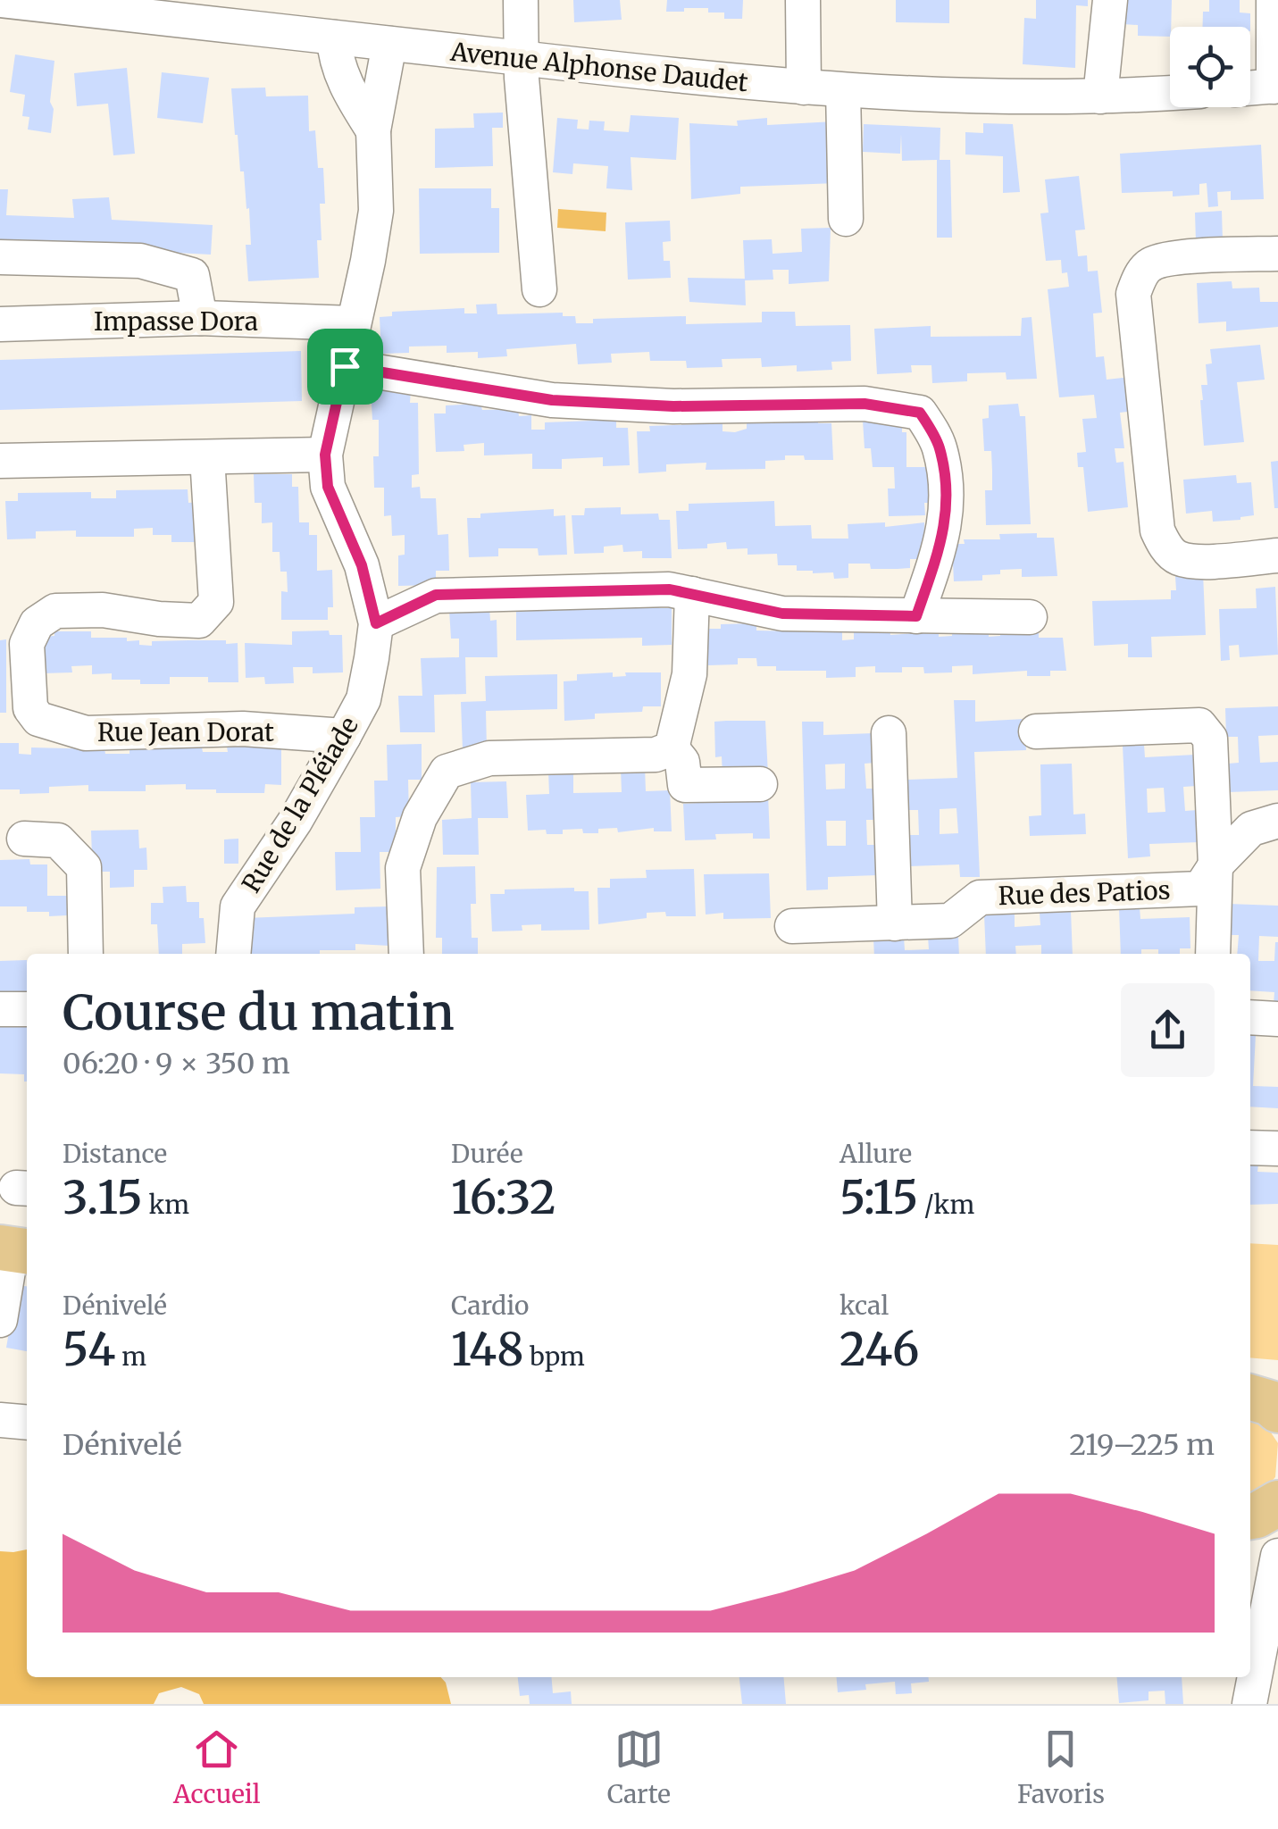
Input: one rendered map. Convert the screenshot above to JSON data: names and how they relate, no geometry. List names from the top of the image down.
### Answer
{
  "streets": {
    "street": [
      "Avenue Alphonse Daudet",
      "Impasse Dora",
      "Rue Jean Dorat",
      "Rue de la Pléiade",
      "Rue des Patios"
    ]
  },
  "crossings": [
    ["Avenue Alphonse Daudet", "Rue de la Pléiade"],
    ["Impasse Dora", "Rue de la Pléiade"],
    ["Rue Jean Dorat", "Rue de la Pléiade"]
  ],
  "page": {
    "heading": ["Course du matin", "06:20 · 9 × 350 m"],
    "stats": [
      ["Distance", "3.15 km"],
      ["Durée", "16:32"],
      ["Allure", "5:15 /km"],
      ["Dénivelé", "54 m"],
      ["Cardio", "148 bpm"],
      ["kcal", "246"]
    ],
    "chart": ["Dénivelé", "219–225 m"],
    "tabs": ["Accueil", "Carte", "Favoris"]
  }
}
